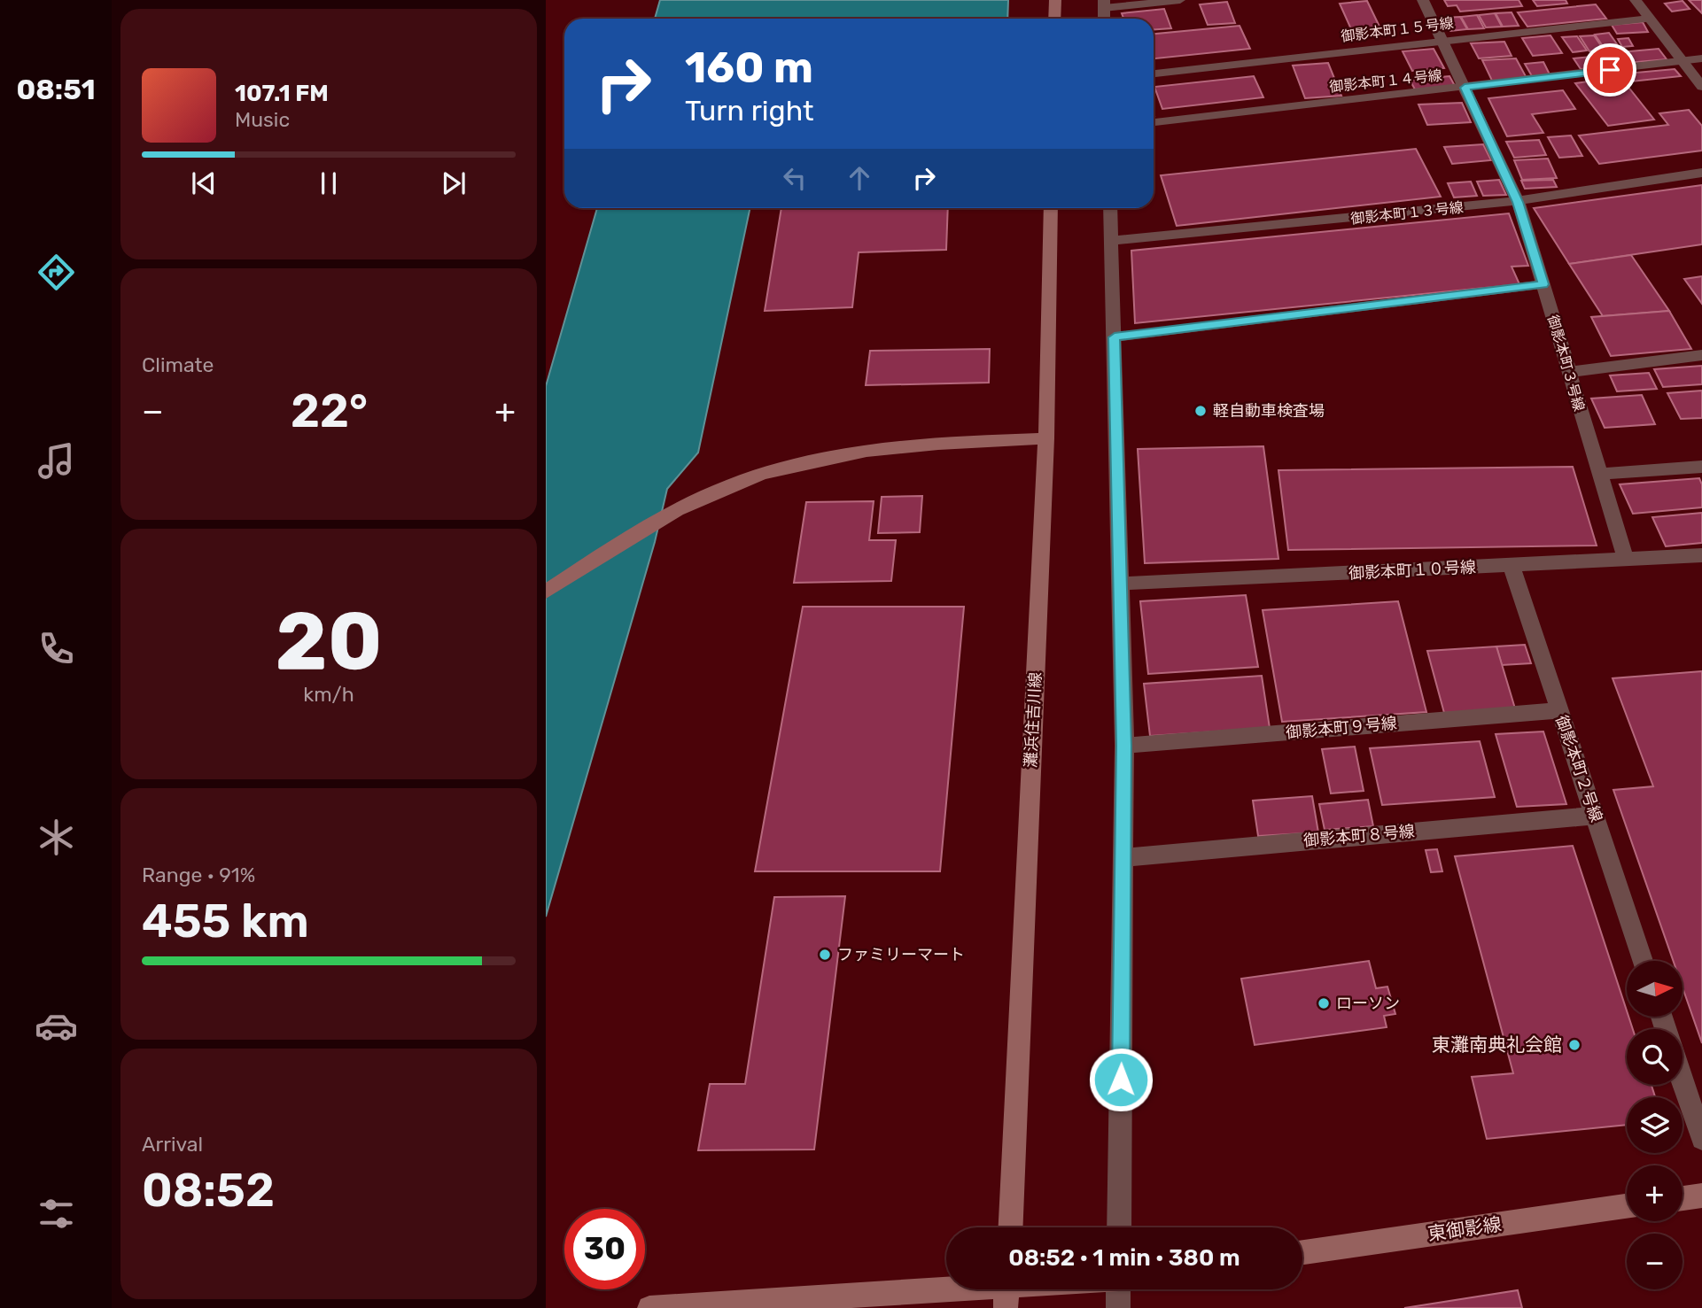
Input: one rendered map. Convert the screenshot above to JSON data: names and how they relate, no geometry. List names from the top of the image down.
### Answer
{
  "streets": {
    "street": [
      "御影本町１３号線",
      "御影本町３号線",
      "御影本町１０号線",
      "灘浜住吉川線",
      "御影本町９号線",
      "御影本町２号線",
      "御影本町８号線",
      "東御影線"
    ],
    "lane": ["御影本町１５号線", "御影本町１４号線"]
  },
  "crossings": [
    ["御影本町１５号線", "御影本町３号線"],
    ["御影本町１４号線", "御影本町３号線"],
    ["御影本町１３号線", "御影本町３号線"],
    ["御影本町３号線", "御影本町１０号線"],
    ["御影本町１０号線", "御影本町２号線"],
    ["御影本町９号線", "御影本町２号線"],
    ["御影本町２号線", "御影本町８号線"]
  ],
  "places": [
    "軽自動車検査場",
    "ファミリーマート",
    "ローソン",
    "東灘南典礼会館"
  ],
  "north": "right",
  "page": {
    "tabs": "08:51",
    "turn": ["160 m", "Turn right"],
    "song": ["107.1 FM", "Music"],
    "tile": [
      "Climate",
      ["20", "km/h"],
      ["Range · 91%", "455 km"],
      ["Arrival", "08:52"]
    ],
    "heat": ["−", "22°", "+"],
    "map_buttons": ["+", "−"],
    "limit": "30",
    "trip": "08:52 · 1 min · 380 m"
  }
}
